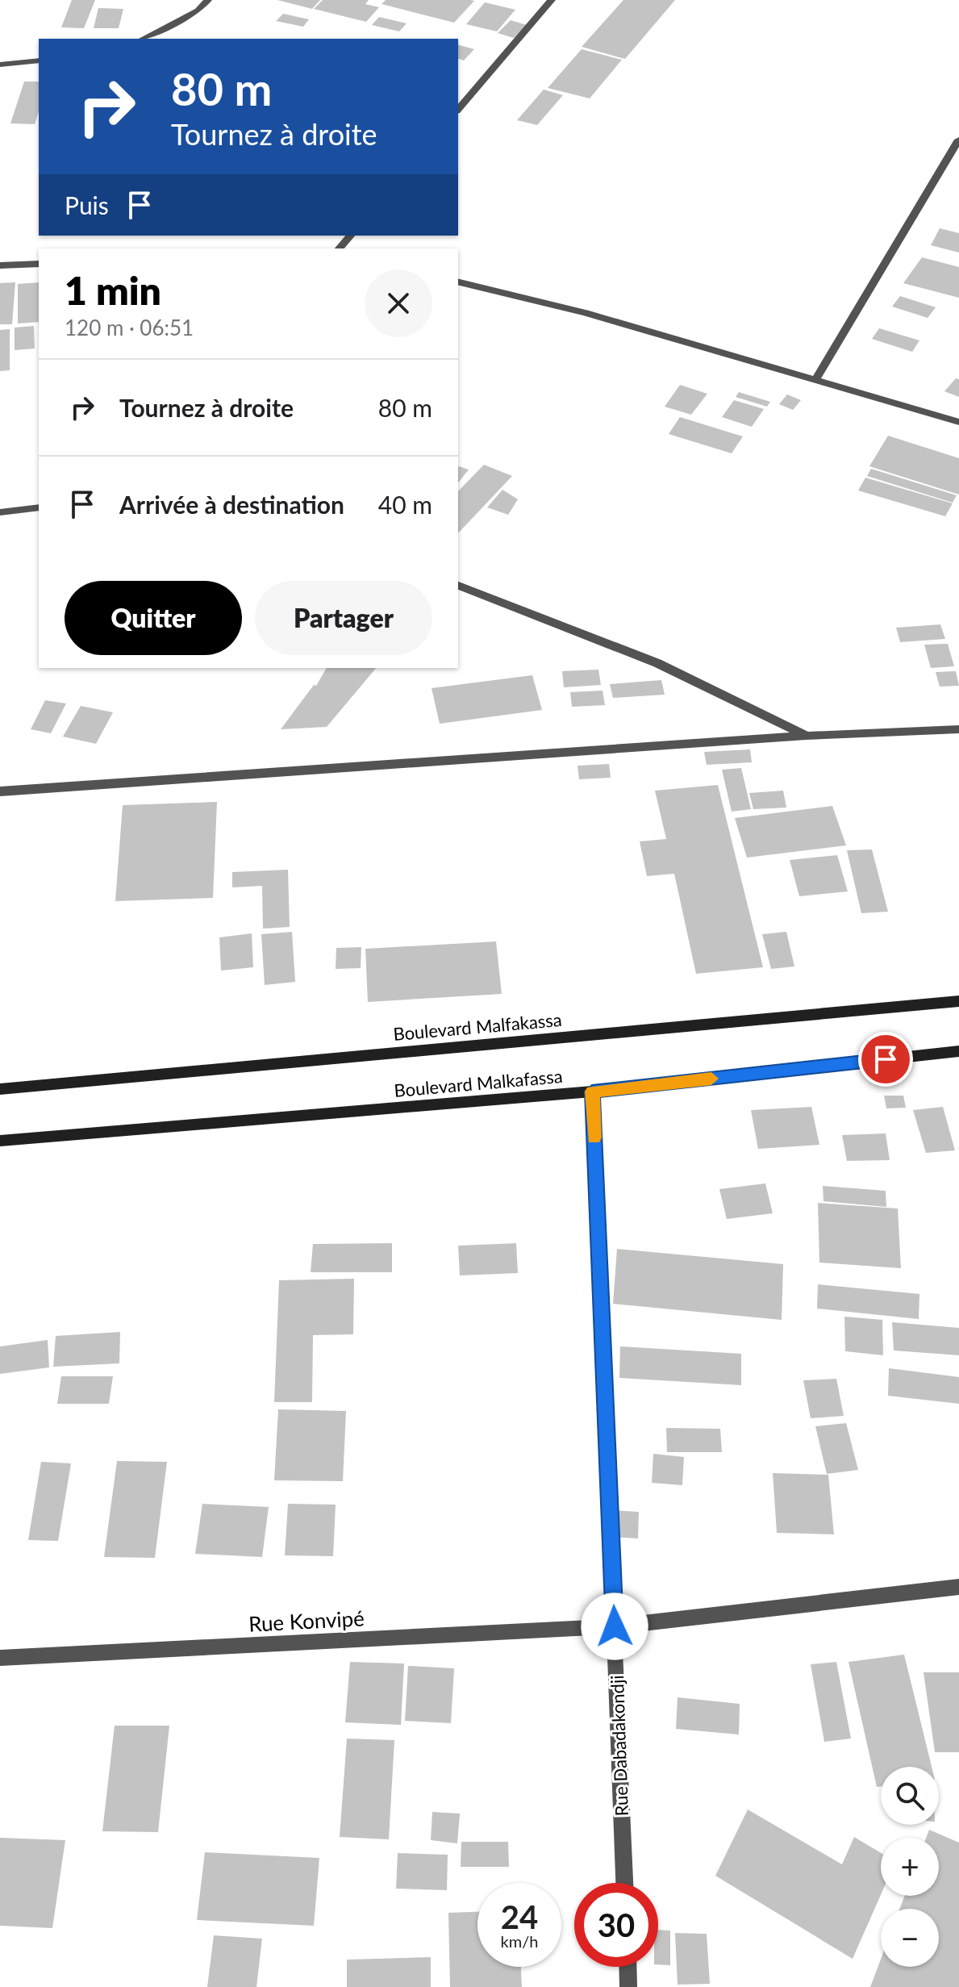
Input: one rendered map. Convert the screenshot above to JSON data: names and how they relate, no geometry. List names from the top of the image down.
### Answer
{
  "streets": {
    "main road": ["Boulevard Malfakassa", "Boulevard Malkafassa"],
    "street": ["Rue Konvipé", "Rue Dabadakondji"]
  },
  "crossings": [
    ["Boulevard Malkafassa", "Rue Dabadakondji"],
    ["Rue Konvipé", "Rue Dabadakondji"]
  ],
  "page": {
    "turn": ["80 m", "Tournez à droite"],
    "then": "Puis",
    "heading": ["1 min", "120 m · 06:51"],
    "list": [
      {
        "name": "Tournez à droite",
        "value": "80 m"
      },
      {
        "name": "Arrivée à destination",
        "value": "40 m"
      }
    ],
    "buttons": ["Quitter", "Partager"],
    "map_buttons": ["+", "−"],
    "speed": "24 km/h",
    "limit": "30"
  }
}
